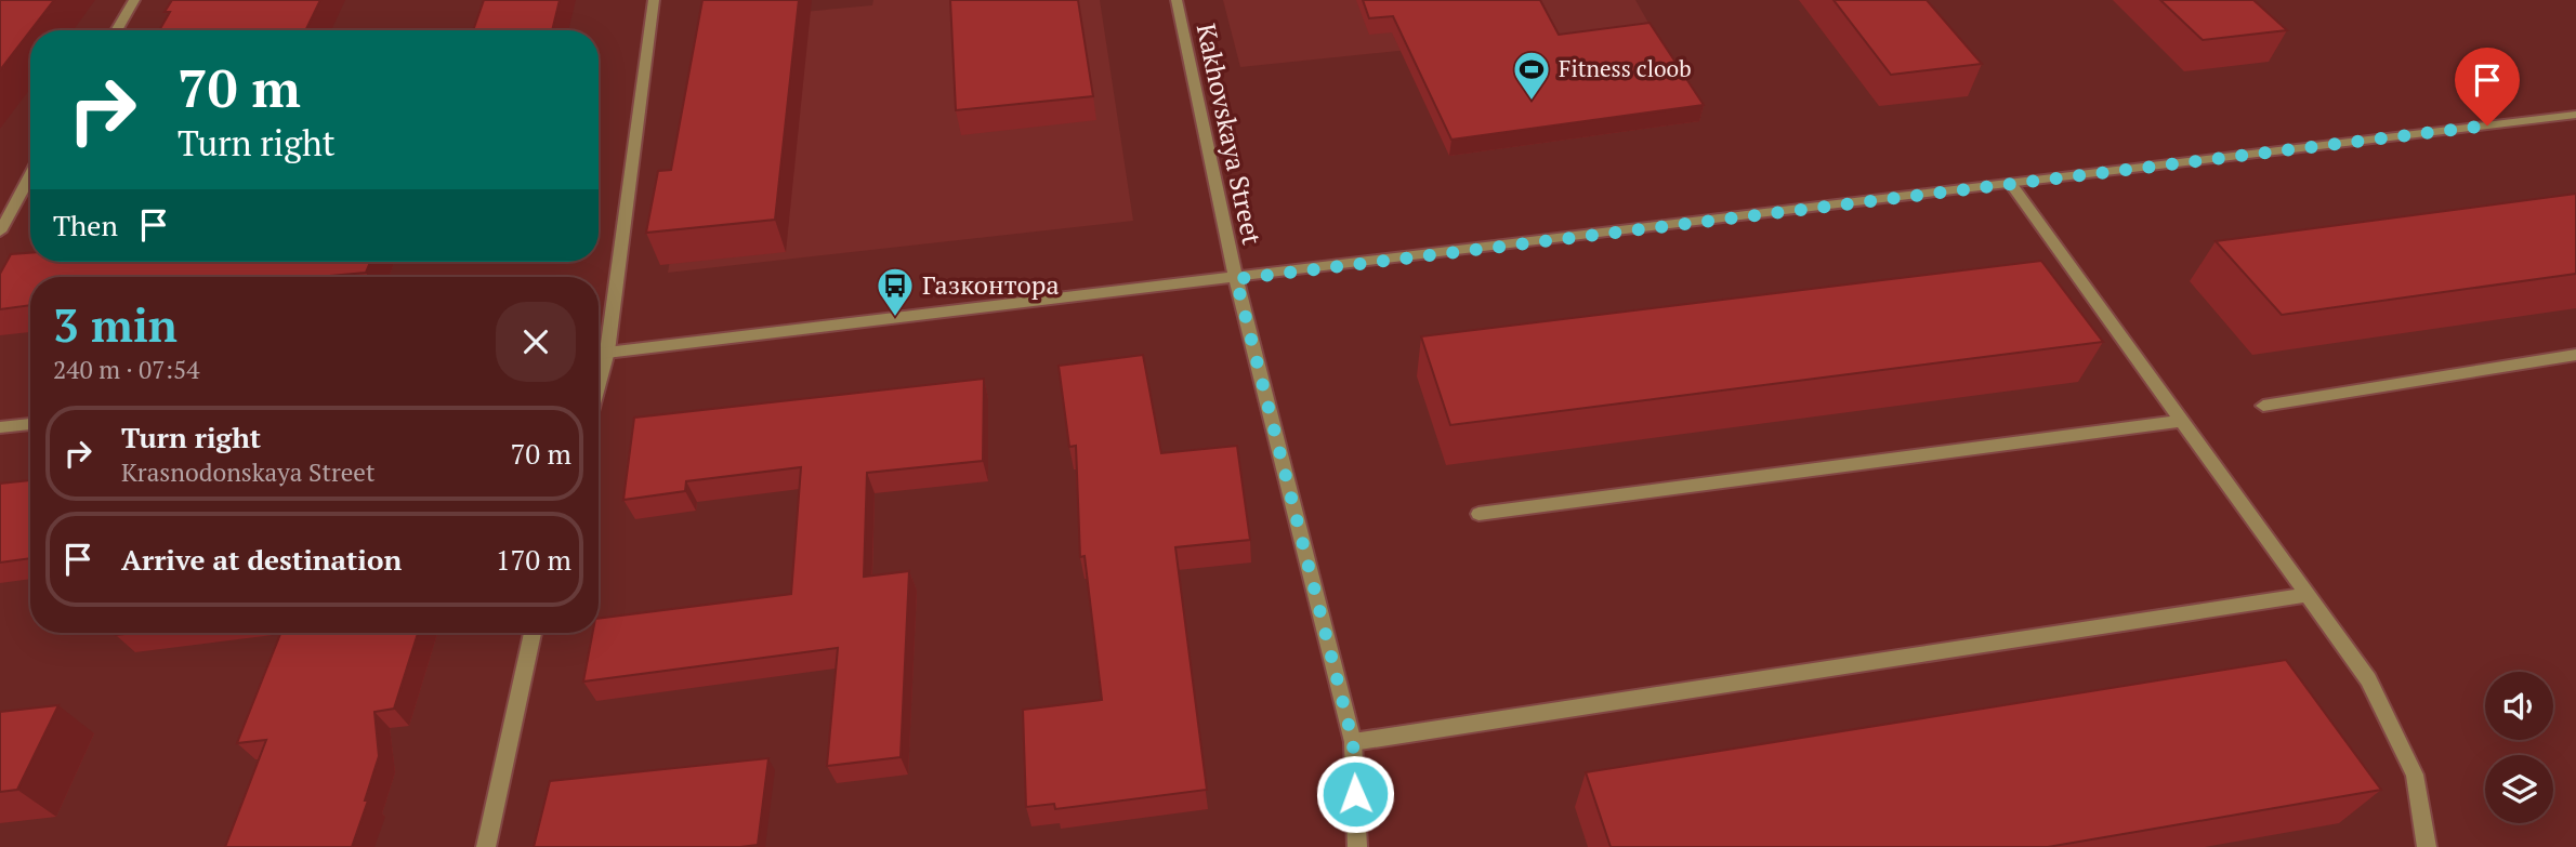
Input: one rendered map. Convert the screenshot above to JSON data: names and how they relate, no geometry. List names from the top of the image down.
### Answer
{
  "streets": {
    "street": ["Kakhovskaya Street"]
  },
  "places": {
    "sports": ["Fitness cloob"],
    "bus stop": ["Газконтора"]
  },
  "page": {
    "turn": ["70 m", "Turn right"],
    "then": "Then",
    "heading": ["3 min", "240 m · 07:54"],
    "list": [
      {
        "name": "Turn right",
        "note": "Krasnodonskaya Street",
        "value": "70 m"
      },
      {
        "name": "Arrive at destination",
        "value": "170 m"
      }
    ]
  }
}
